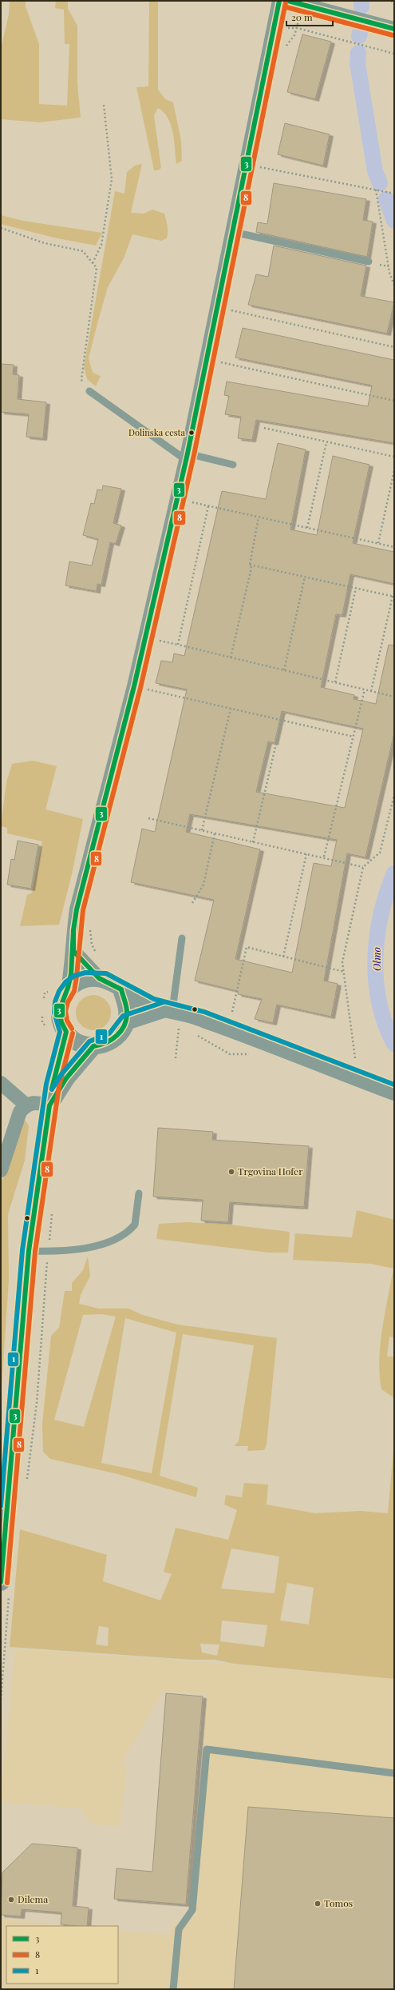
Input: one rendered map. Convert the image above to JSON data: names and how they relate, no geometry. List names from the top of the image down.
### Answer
{
  "water": ["Olmo"],
  "places": [
    "Dolinska cesta",
    "Trgovina Hofer",
    "Dilema",
    "Tomos"
  ],
  "lines": ["transit line 3", "transit line 8", "transit line 1"],
  "legend": ["3", "8", "1"],
  "scale_bar": "20 m"
}
